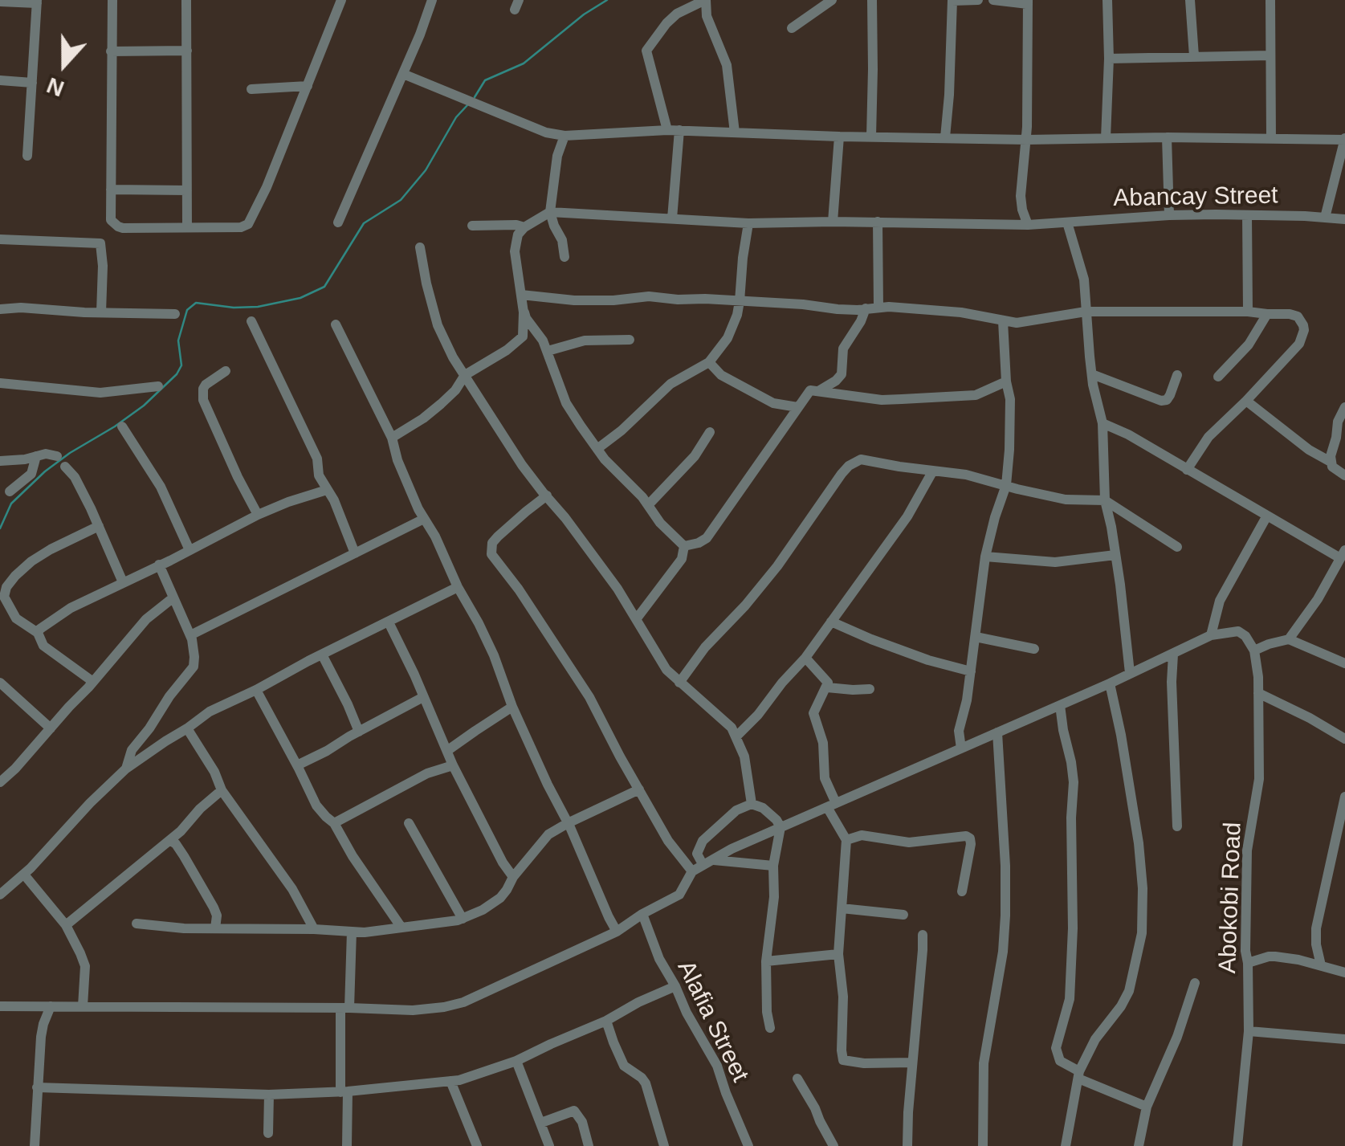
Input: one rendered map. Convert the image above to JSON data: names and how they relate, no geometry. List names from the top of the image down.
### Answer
{
  "streets": {
    "street": ["Abancay Street", "Abokobi Road", "Alafia Street"]
  },
  "north": "bottom"
}
